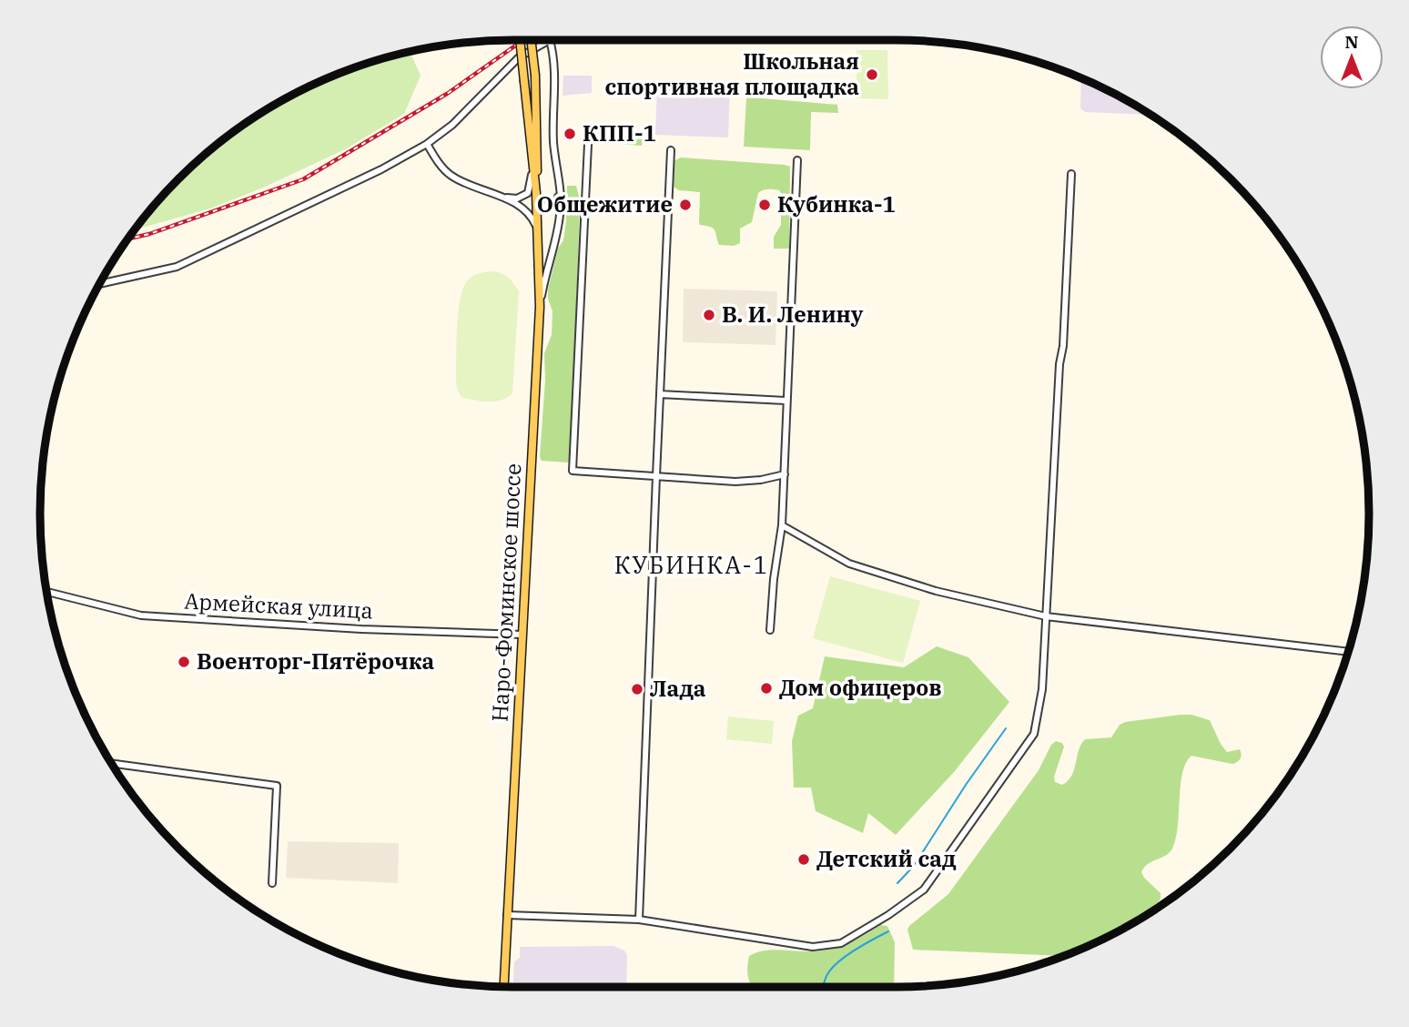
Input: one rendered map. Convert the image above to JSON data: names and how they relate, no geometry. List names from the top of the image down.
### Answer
{
  "streets": {
    "main road": ["Наро-Фоминское шоссе"],
    "street": ["Армейская улица"]
  },
  "crossings": [
    ["Наро-Фоминское шоссе", "Армейская улица"]
  ],
  "districts": ["КУБИНКА-1"],
  "places": [
    "Школьная спортивная площадка",
    "КПП-1",
    "Общежитие",
    "Кубинка-1",
    "В. И. Ленину",
    "Военторг-Пятёрочка",
    "Дом офицеров",
    "Лада",
    "Детский сад"
  ],
  "north": "top"
}
